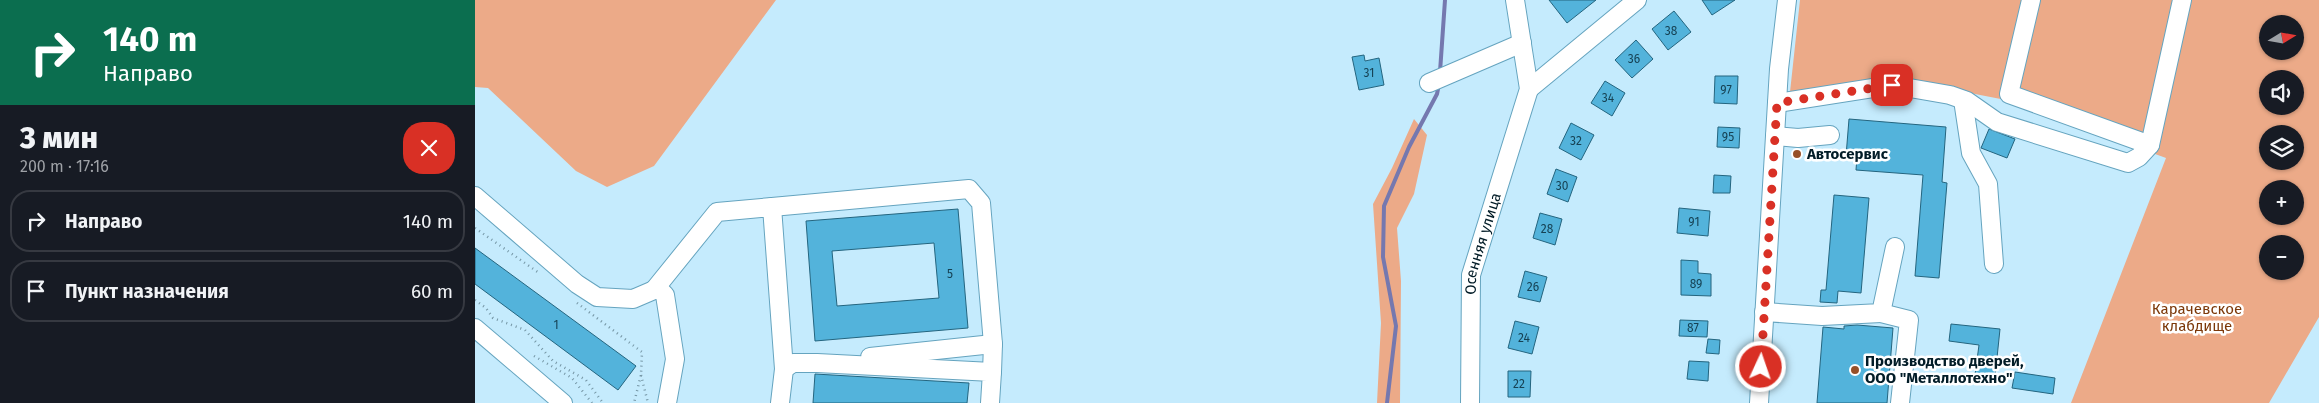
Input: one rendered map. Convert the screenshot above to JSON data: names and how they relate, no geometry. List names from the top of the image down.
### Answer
{
  "streets": {
    "street": ["Осенняя улица"]
  },
  "parks": ["Карачевское клабдище"],
  "places": ["Автосервис", "Производство дверей, ООО \"Металлотехно\""],
  "house_numbers": [
    "38",
    "36",
    "31",
    "97",
    "34",
    "95",
    "32",
    "30",
    "91",
    "28",
    "5",
    "89",
    "26",
    "1",
    "87",
    "24",
    "22"
  ],
  "north": "right",
  "page": {
    "turn": ["140 m", "Направо"],
    "map_buttons": ["+", "−"],
    "heading": ["3 мин", "200 m · 17:16"],
    "list": [
      {
        "name": "Направо",
        "value": "140 m"
      },
      {
        "name": "Пункт назначения",
        "value": "60 m"
      }
    ]
  }
}
